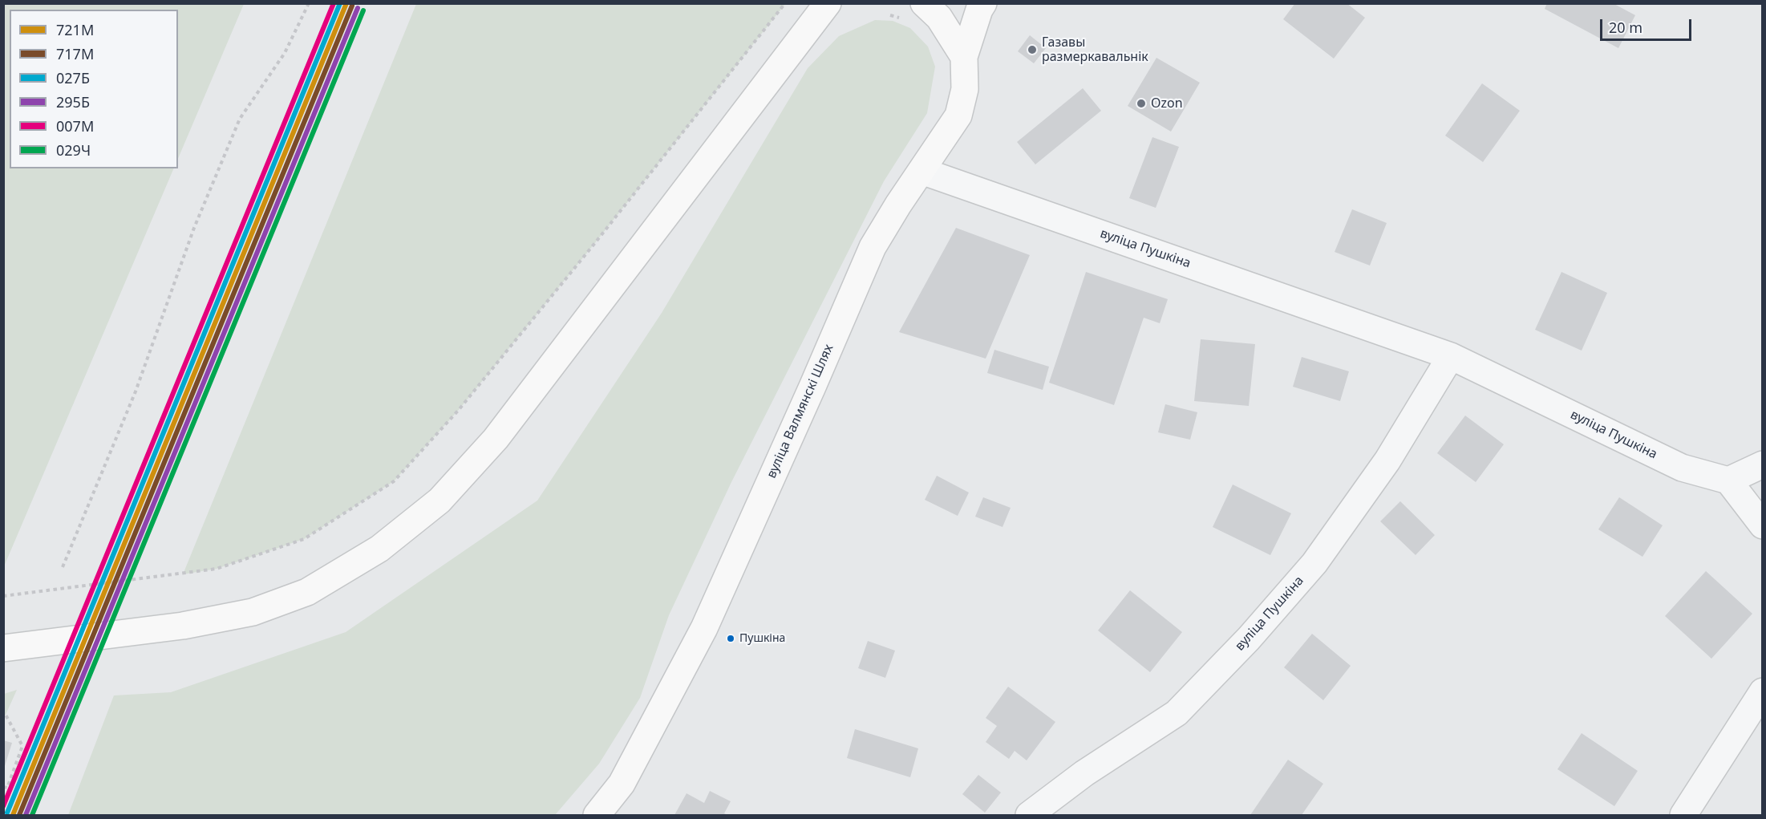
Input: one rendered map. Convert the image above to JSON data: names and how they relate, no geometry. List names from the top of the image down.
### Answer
{
  "streets": {
    "main road": ["вуліца Валмянскі Шлях"],
    "street": ["вуліца Пушкіна"]
  },
  "crossings": [
    ["вуліца Пушкіна", "вуліца Валмянскі Шлях"]
  ],
  "places": ["Газавы размеркавальнік", "Ozon", "Пушкіна"],
  "lines": [
    "transit line 721М",
    "transit line 027Б",
    "transit line 007М",
    "transit line 717М",
    "transit line 295Б",
    "transit line 029Ч"
  ],
  "legend": [
    "721М",
    "717М",
    "027Б",
    "295Б",
    "007М",
    "029Ч"
  ],
  "scale_bar": "20 m"
}
